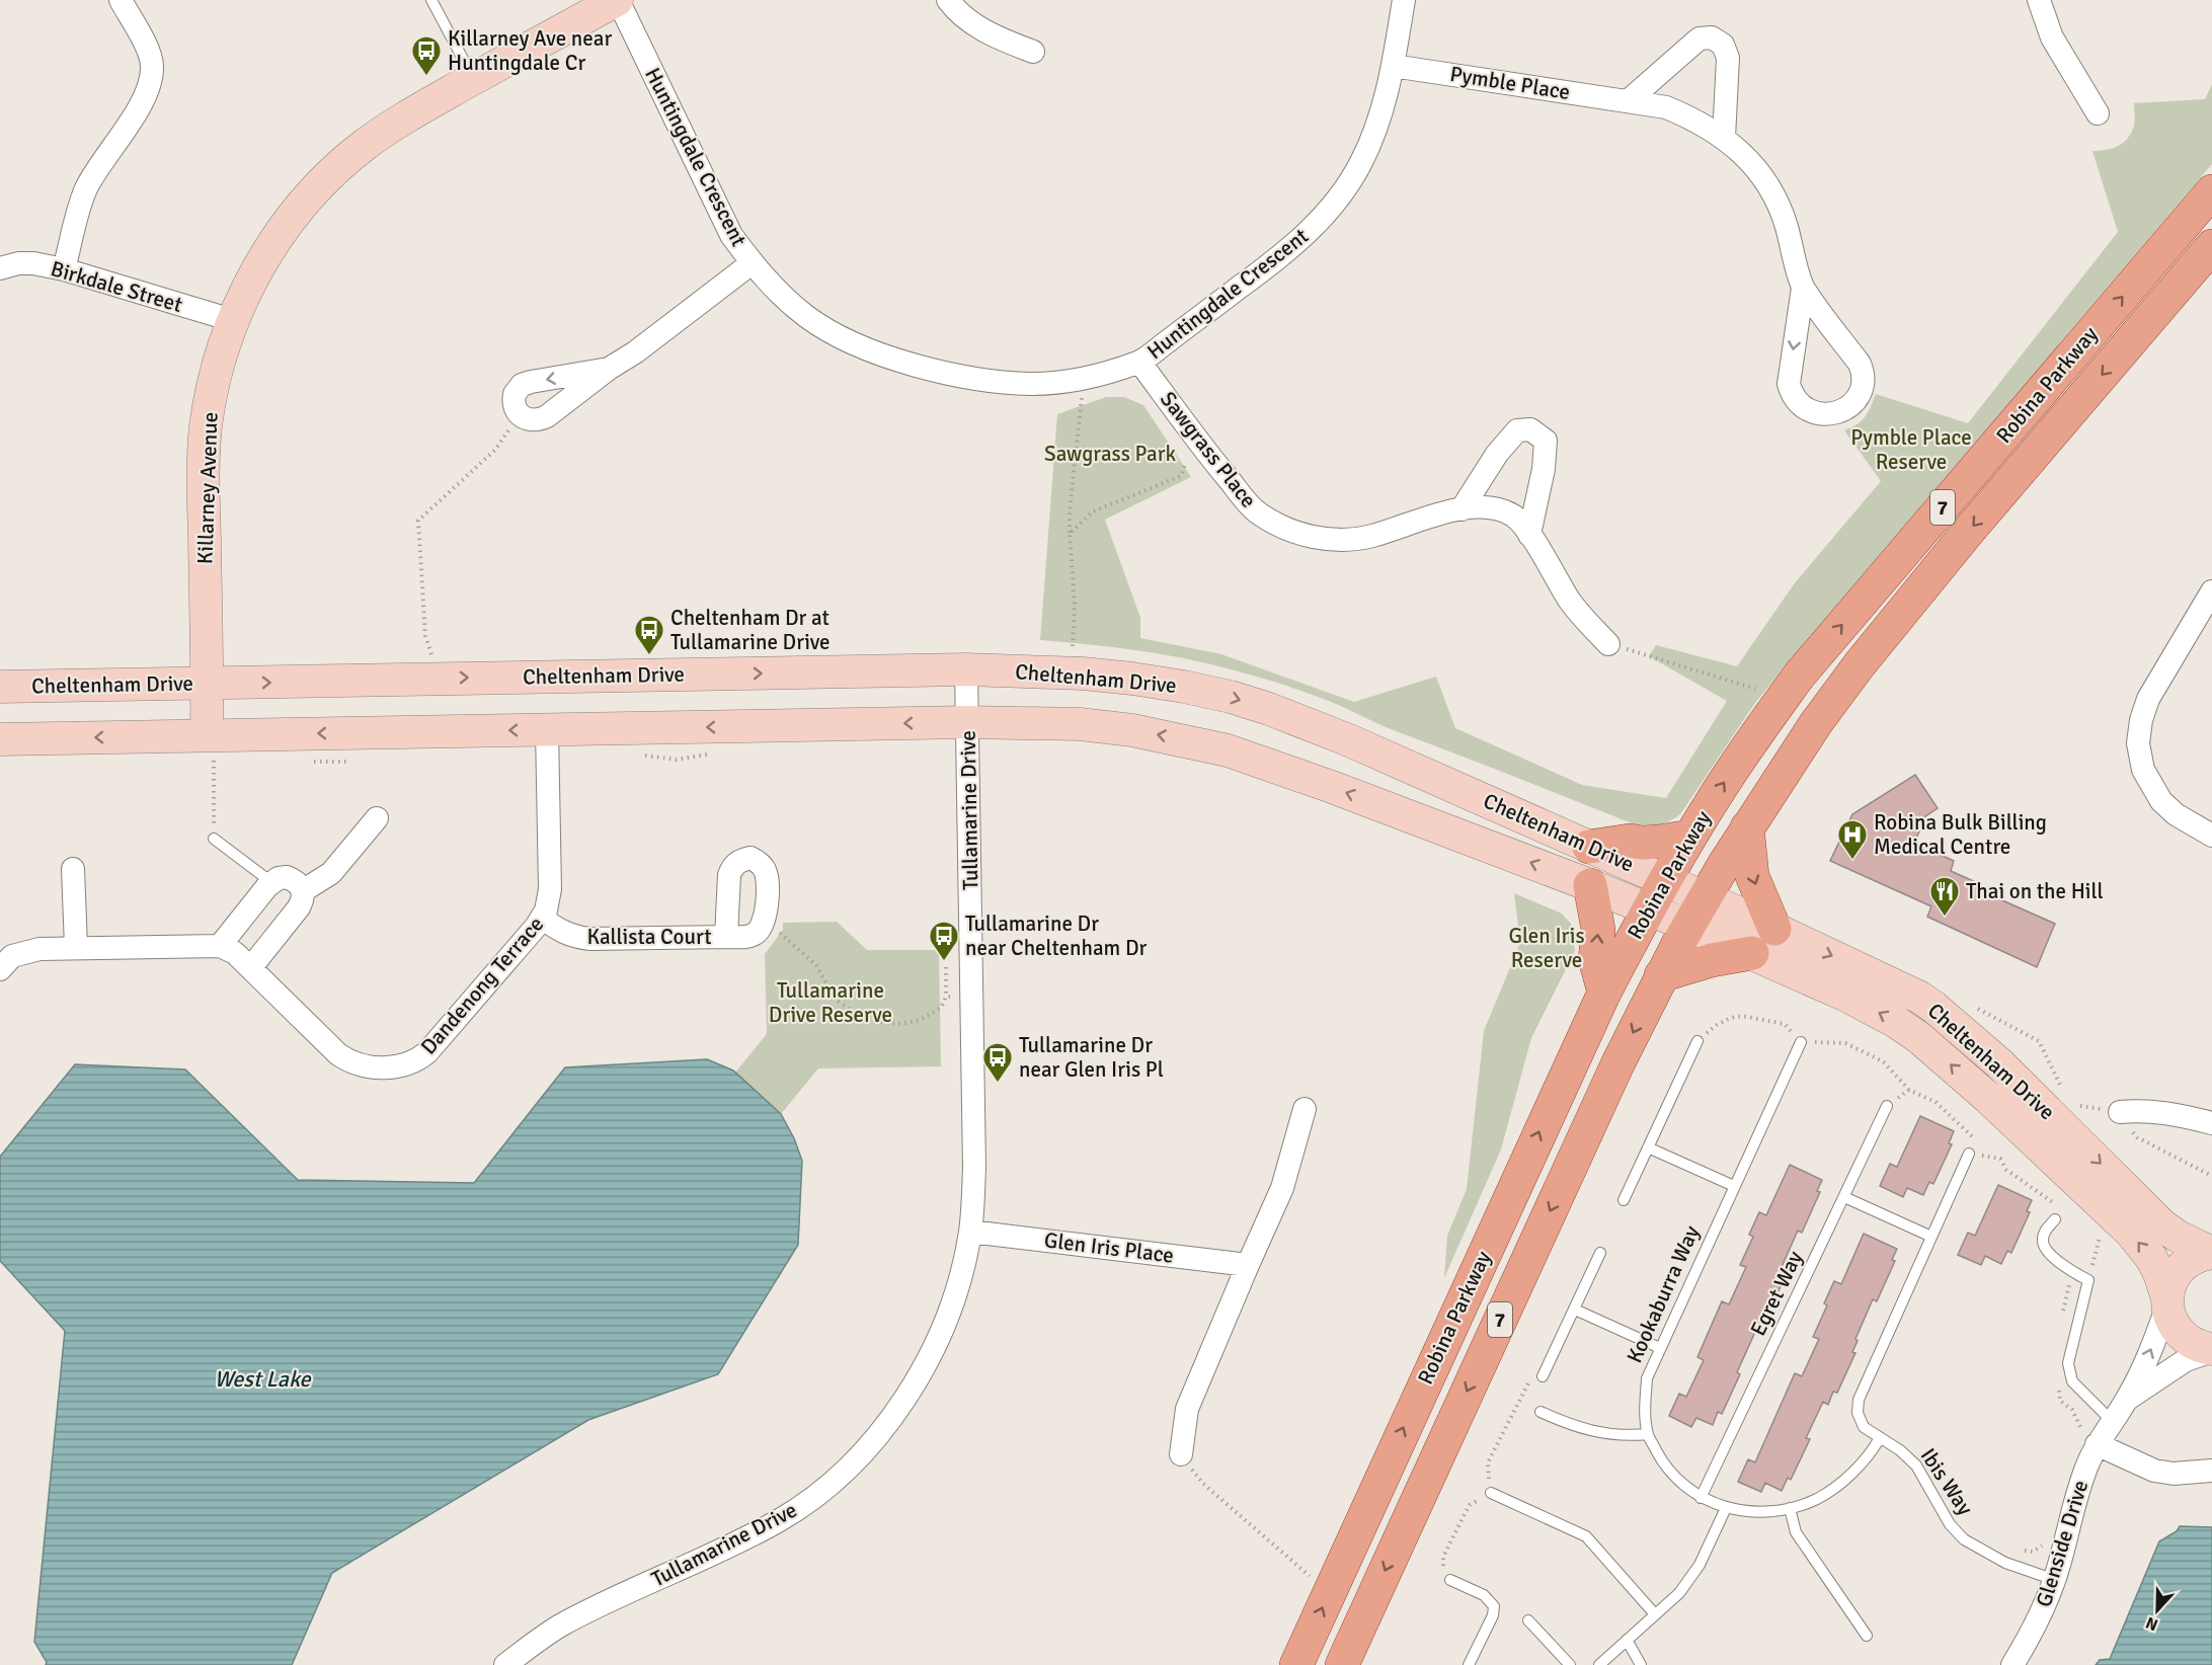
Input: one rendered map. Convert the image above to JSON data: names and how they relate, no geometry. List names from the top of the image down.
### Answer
{
  "streets": {
    "main road": [
      "Robina Parkway",
      "Killarney Avenue",
      "7",
      "Cheltenham Drive"
    ],
    "street": [
      "Pymble Place",
      "Huntingdale Crescent",
      "Birkdale Street",
      "Sawgrass Place",
      "Tullamarine Drive",
      "Kallista Court",
      "Dandenong Terrace",
      "Glen Iris Place",
      "Glenside Drive"
    ],
    "lane": ["Egret Way", "Kookaburra Way", "Ibis Way"]
  },
  "crossings": [
    ["Pymble Place", "Huntingdale Crescent"],
    ["Huntingdale Crescent", "Sawgrass Place"],
    ["Huntingdale Crescent", "Killarney Avenue"],
    ["Birkdale Street", "Killarney Avenue"],
    ["Robina Parkway", "Cheltenham Drive"],
    ["Killarney Avenue", "Cheltenham Drive"],
    ["Cheltenham Drive", "Tullamarine Drive"],
    ["Cheltenham Drive", "Dandenong Terrace"],
    ["Cheltenham Drive", "Glenside Drive"],
    ["Tullamarine Drive", "Glen Iris Place"],
    ["Kallista Court", "Dandenong Terrace"],
    ["Egret Way", "Kookaburra Way"],
    ["Kookaburra Way", "Ibis Way"],
    ["Ibis Way", "Glenside Drive"]
  ],
  "water": ["West Lake"],
  "parks": [
    "Pymble Place Reserve",
    "Sawgrass Park",
    "Glen Iris Reserve",
    "Tullamarine Drive Reserve"
  ],
  "places": {
    "bus stop": [
      "Killarney Ave near Huntingdale Cr",
      "Cheltenham Dr at Tullamarine Drive",
      "Tullamarine Dr near Cheltenham Dr",
      "Tullamarine Dr near Glen Iris Pl"
    ],
    "hospital": ["Robina Bulk Billing Medical Centre"],
    "restaurant": ["Thai on the Hill"]
  },
  "north": "bottom"
}
